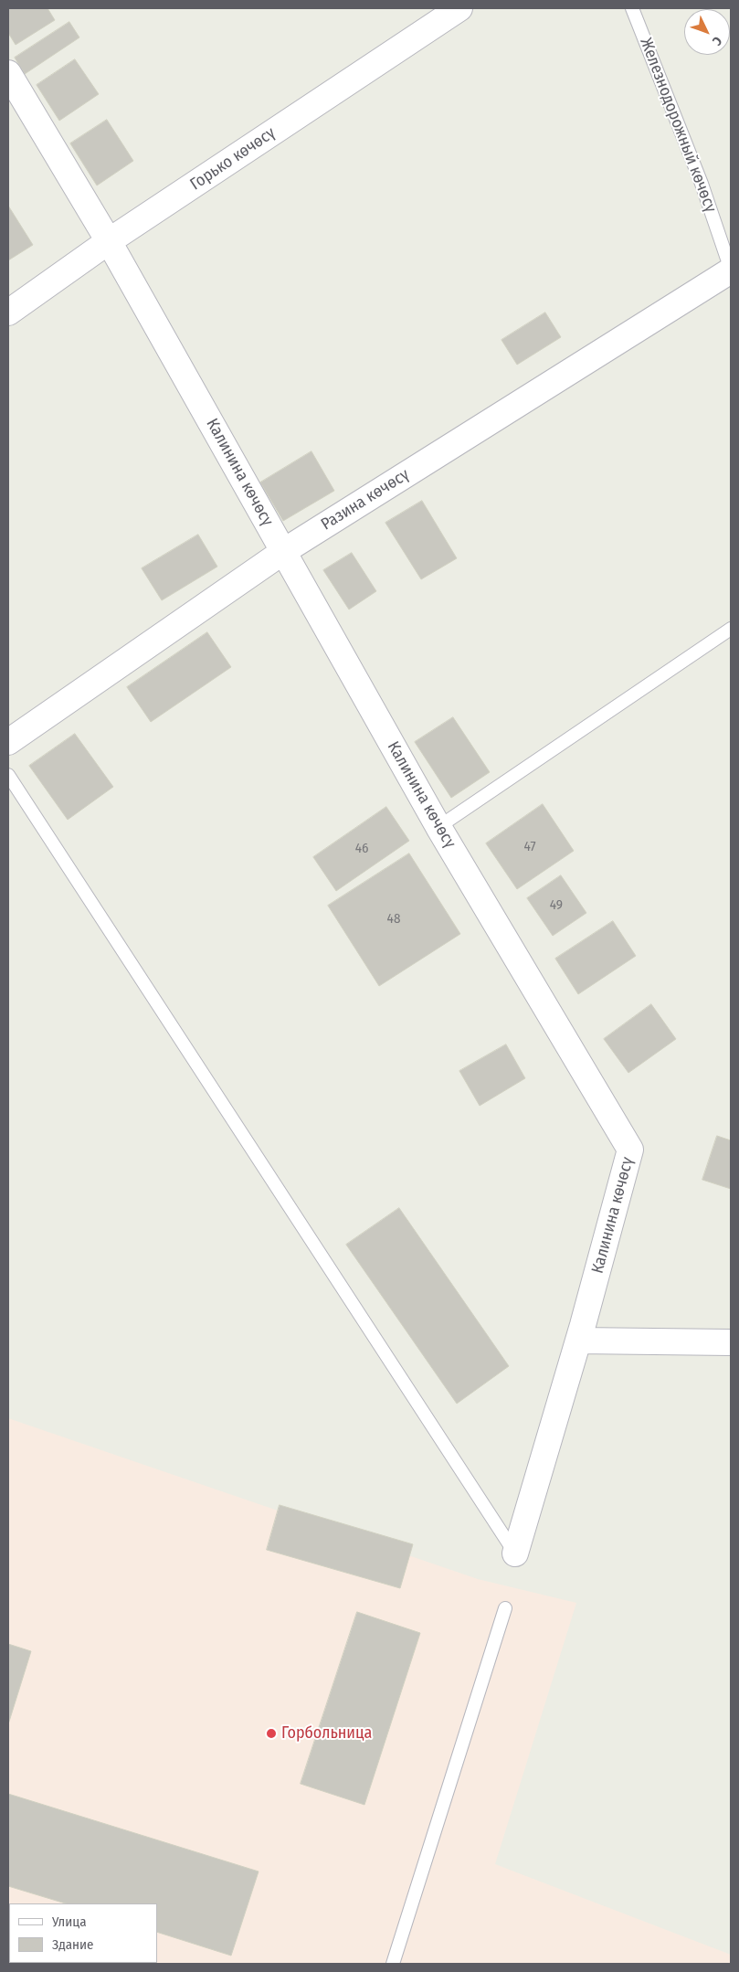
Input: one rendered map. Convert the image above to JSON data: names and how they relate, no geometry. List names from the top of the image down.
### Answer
{
  "streets": {
    "street": ["Горько көчөсү", "Калинина көчөсү", "Разина көчөсү"],
    "lane": ["Железнодорожный көчөсү"]
  },
  "crossings": [
    ["Железнодорожный көчөсү", "Разина көчөсү"],
    ["Горько көчөсү", "Калинина көчөсү"],
    ["Калинина көчөсү", "Разина көчөсү"]
  ],
  "places": ["Горбольница"],
  "house_numbers": [
    "47",
    "46",
    "49",
    "48"
  ],
  "legend": ["Улица", "Здание"],
  "north": "bottom right"
}
